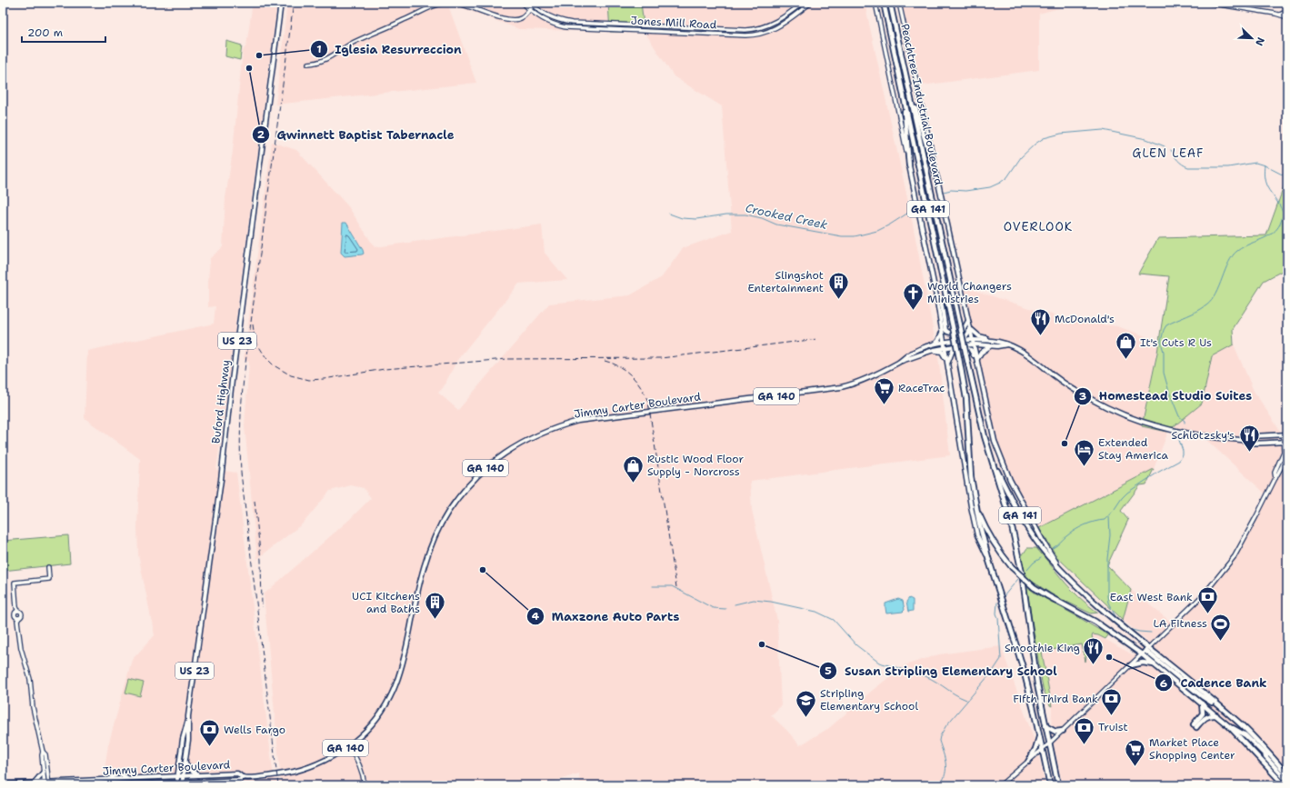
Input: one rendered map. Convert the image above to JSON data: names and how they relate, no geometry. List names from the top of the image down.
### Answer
{
  "streets": {
    "highway": ["Peachtree Industrial Boulevard", "GA 141"],
    "main road": [
      "US 23",
      "GA 140",
      "Buford Highway",
      "Jimmy Carter Boulevard"
    ],
    "street": ["Jones Mill Road"]
  },
  "crossings": [
    ["Peachtree Industrial Boulevard", "GA 141"],
    ["Peachtree Industrial Boulevard", "Jimmy Carter Boulevard"],
    ["GA 140", "Jimmy Carter Boulevard"],
    ["Buford Highway", "Jimmy Carter Boulevard"]
  ],
  "districts": ["GLEN LEAF", "OVERLOOK"],
  "water": ["Crooked Creek"],
  "places": {
    "other": [
      "Iglesia Resurreccion",
      "Gwinnett Baptist Tabernacle",
      "Homestead Studio Suites",
      "Maxzone Auto Parts",
      "Susan Stripling Elementary School",
      "Cadence Bank"
    ],
    "building": ["Slingshot Entertainment", "UCI Kitchens and Baths"],
    "church": ["World Changers Ministries"],
    "restaurant": ["McDonald's", "Schlotzsky's", "Smoothie King"],
    "shop": ["It's Cuts R Us", "Rustic Wood Floor Supply - Norcross"],
    "supermarket": ["RaceTrac", "Market Place Shopping Center"],
    "hotel": ["Extended Stay America"],
    "bank": [
      "East West Bank",
      "Fifth Third Bank",
      "Truist",
      "Wells Fargo"
    ],
    "sports": ["LA Fitness"],
    "school or university": ["Stripling Elementary School"]
  },
  "scale_bar": "200 m",
  "north": "bottom right"
}
